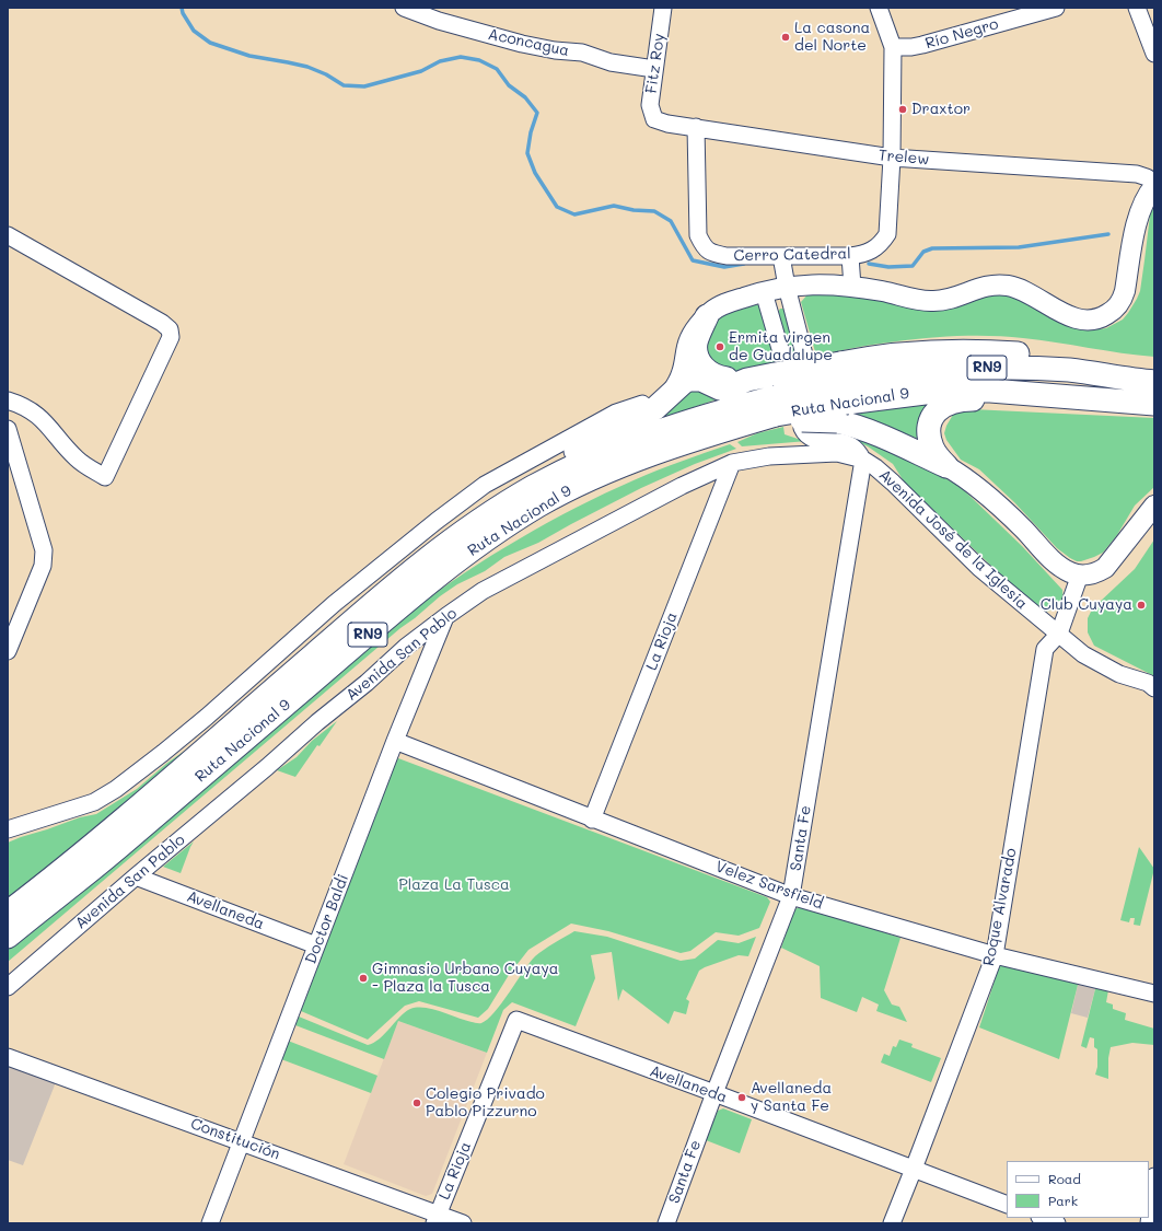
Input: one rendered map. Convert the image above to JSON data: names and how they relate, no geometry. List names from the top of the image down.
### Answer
{
  "streets": {
    "highway": ["RN9", "Ruta Nacional 9"],
    "street": [
      "Río Negro",
      "Aconcagua",
      "Fitz Roy",
      "Trelew",
      "Cerro Catedral",
      "Avenida José de la Iglesia",
      "La Rioja",
      "Avenida San Pablo",
      "Santa Fe",
      "Velez Sarsfield",
      "Roque Alvarado",
      "Avellaneda",
      "Doctor Baldi",
      "Constitución"
    ]
  },
  "crossings": [
    ["Aconcagua", "Fitz Roy"],
    ["Fitz Roy", "Trelew"],
    ["Trelew", "Cerro Catedral"],
    ["RN9", "Ruta Nacional 9"],
    ["Avenida José de la Iglesia", "Avenida San Pablo"],
    ["Avenida José de la Iglesia", "Santa Fe"],
    ["Avenida José de la Iglesia", "Roque Alvarado"],
    ["La Rioja", "Avenida San Pablo"],
    ["La Rioja", "Velez Sarsfield"],
    ["La Rioja", "Avellaneda"],
    ["La Rioja", "Constitución"],
    ["Avenida San Pablo", "Santa Fe"],
    ["Avenida San Pablo", "Avellaneda"],
    ["Avenida San Pablo", "Doctor Baldi"],
    ["Santa Fe", "Velez Sarsfield"],
    ["Santa Fe", "Avellaneda"],
    ["Velez Sarsfield", "Roque Alvarado"],
    ["Velez Sarsfield", "Doctor Baldi"],
    ["Roque Alvarado", "Avellaneda"],
    ["Avellaneda", "Doctor Baldi"],
    ["Doctor Baldi", "Constitución"]
  ],
  "parks": ["Plaza La Tusca"],
  "places": [
    "La casona del Norte",
    "Draxtor",
    "Ermita virgen de Guadalupe",
    "Club Cuyaya",
    "Gimnasio Urbano Cuyaya - Plaza la Tusca",
    "Avellaneda y Santa Fe",
    "Colegio Privado Pablo Pizzurno"
  ],
  "legend": ["Road", "Park"]
}
